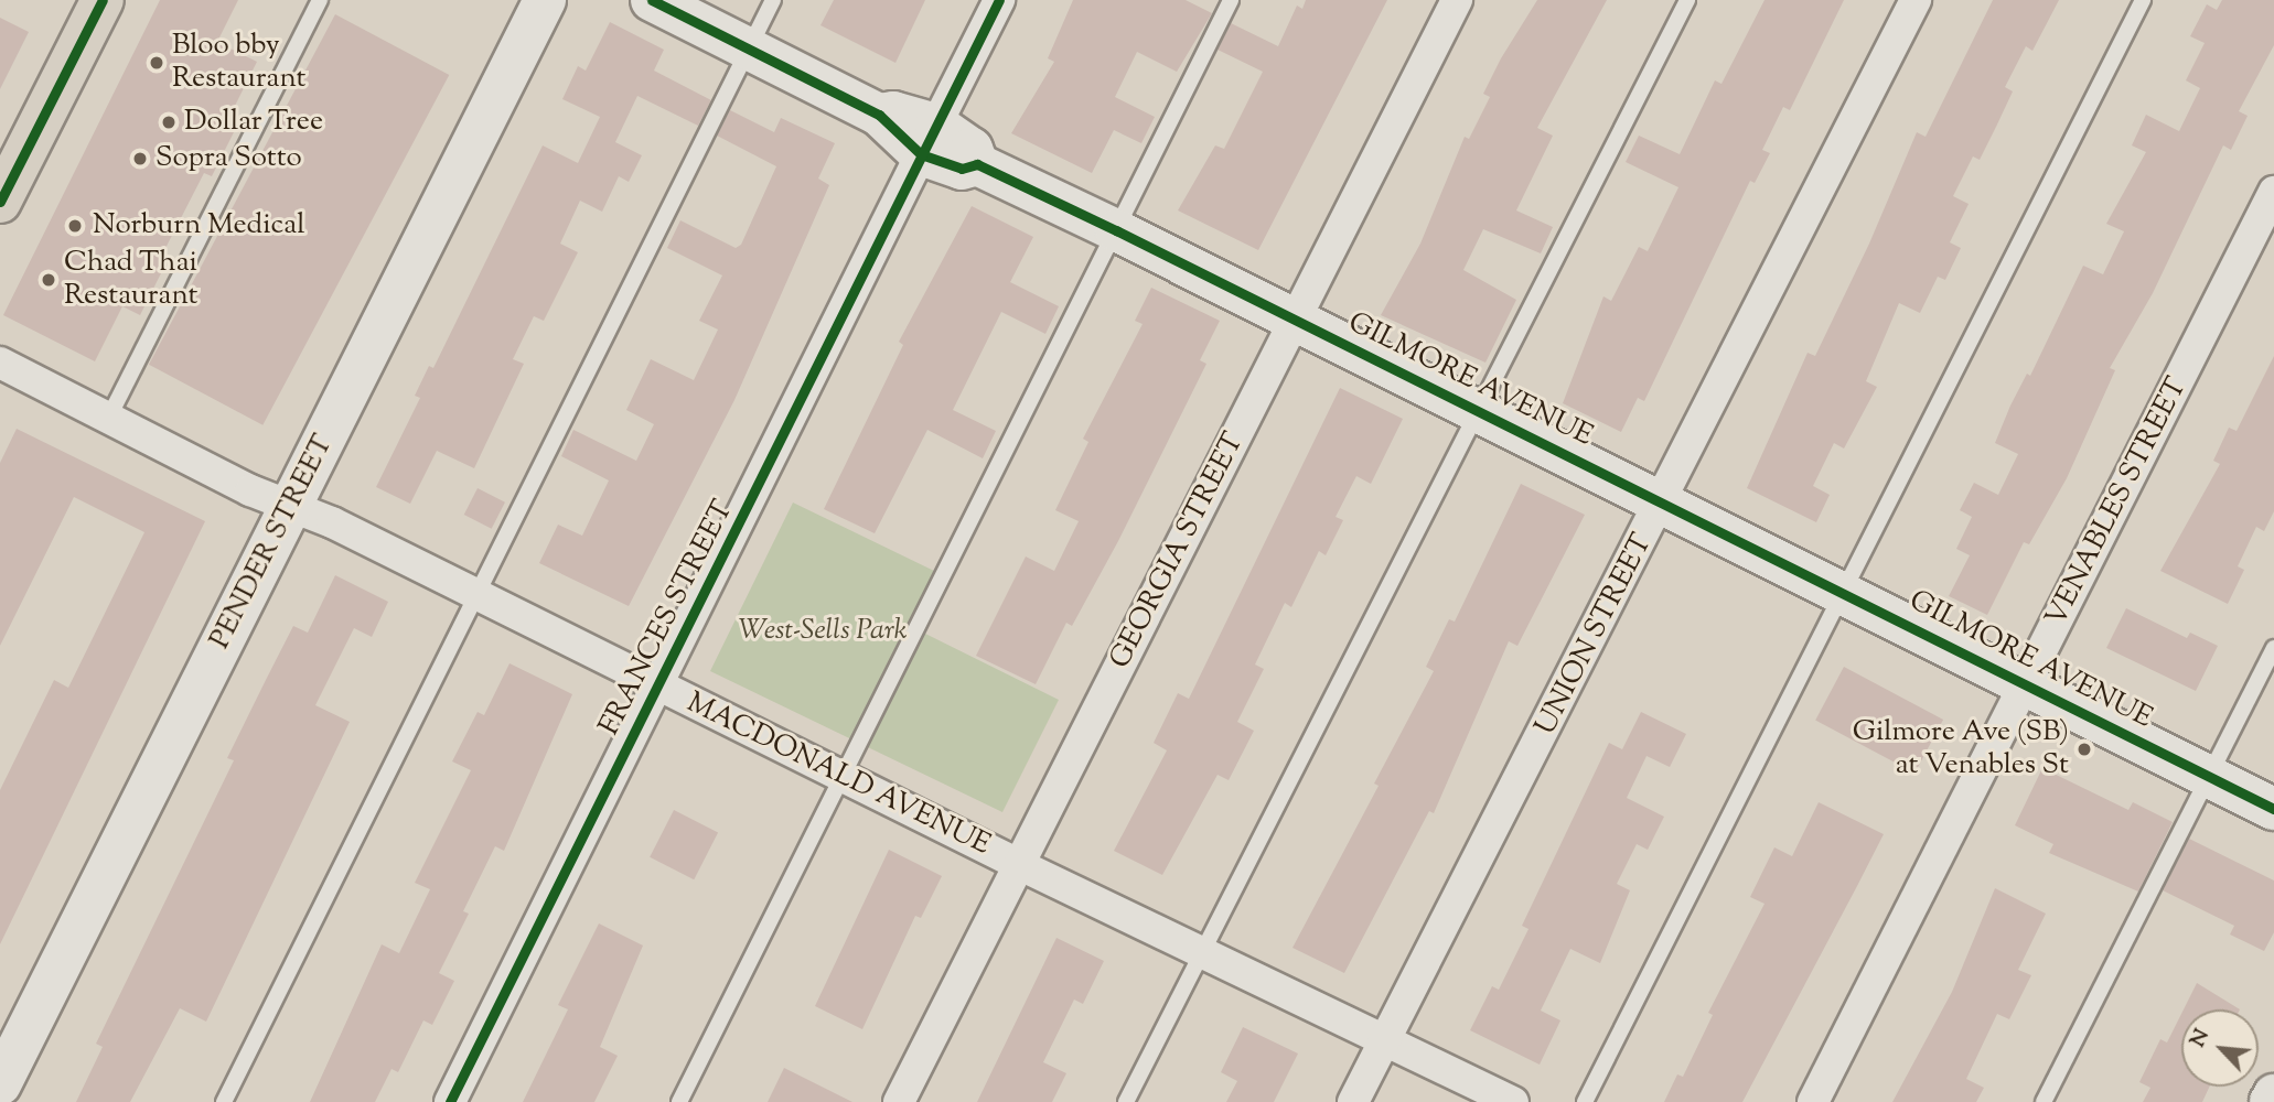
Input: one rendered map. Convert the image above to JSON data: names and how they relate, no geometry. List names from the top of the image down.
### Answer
{
  "streets": {
    "street": [
      "GILMORE AVENUE",
      "VENABLES STREET",
      "PENDER STREET",
      "GEORGIA STREET",
      "FRANCES STREET",
      "UNION STREET",
      "MACDONALD AVENUE"
    ]
  },
  "crossings": [
    ["GILMORE AVENUE", "VENABLES STREET"],
    ["GILMORE AVENUE", "GEORGIA STREET"],
    ["GILMORE AVENUE", "FRANCES STREET"],
    ["GILMORE AVENUE", "UNION STREET"],
    ["PENDER STREET", "MACDONALD AVENUE"],
    ["GEORGIA STREET", "MACDONALD AVENUE"],
    ["FRANCES STREET", "MACDONALD AVENUE"],
    ["UNION STREET", "MACDONALD AVENUE"]
  ],
  "parks": ["West-Sells Park"],
  "places": [
    "Bloo bby Restaurant",
    "Dollar Tree",
    "Sopra Sotto",
    "Norburn Medical",
    "Chad Thai Restaurant",
    "Gilmore Ave (SB) at Venables St"
  ],
  "north": "top left"
}
